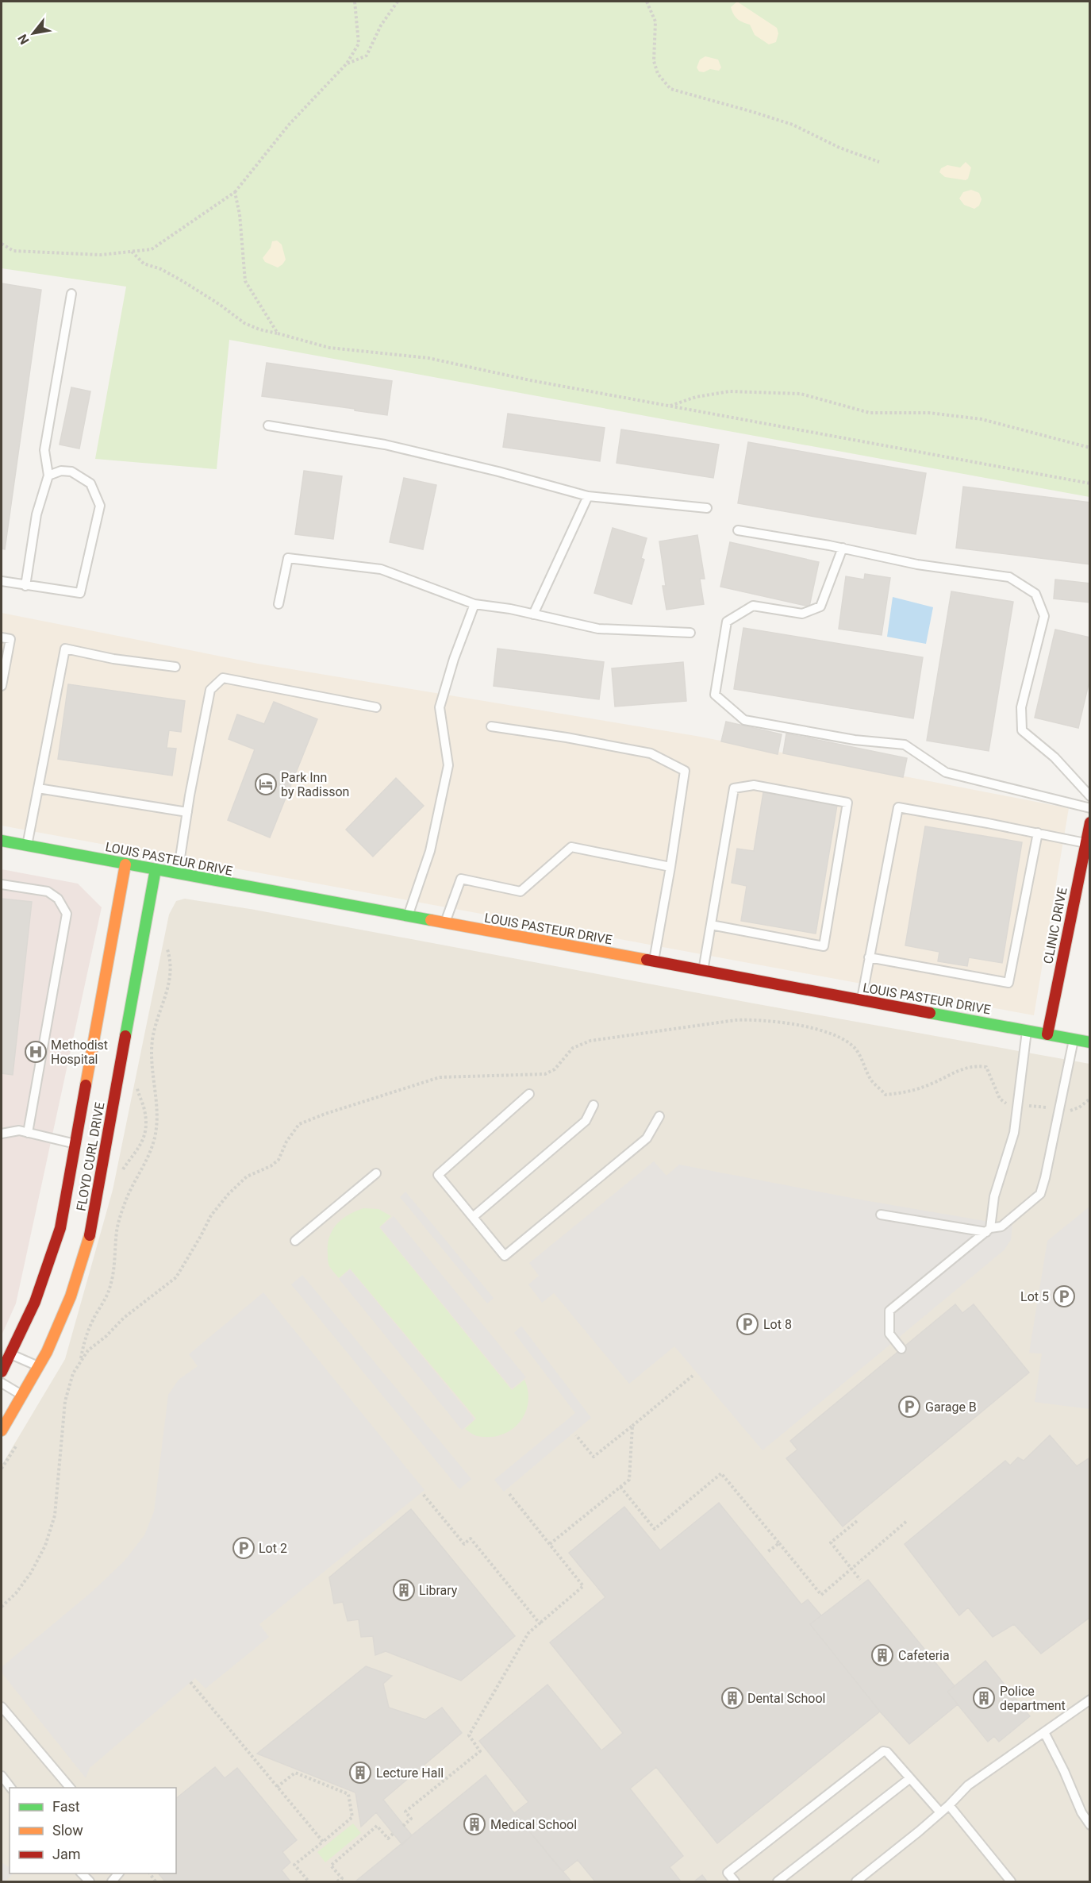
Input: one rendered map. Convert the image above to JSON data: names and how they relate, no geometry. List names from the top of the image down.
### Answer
{
  "streets": {
    "street": ["LOUIS PASTEUR DRIVE", "CLINIC DRIVE", "FLOYD CURL DRIVE"]
  },
  "crossings": [
    ["LOUIS PASTEUR DRIVE", "CLINIC DRIVE"],
    ["LOUIS PASTEUR DRIVE", "FLOYD CURL DRIVE"]
  ],
  "places": {
    "hotel": ["Park Inn by Radisson"],
    "hospital": ["Methodist Hospital"],
    "parking": [
      "Lot 5",
      "Lot 8",
      "Garage B",
      "Lot 2"
    ],
    "building": [
      "Library",
      "Cafeteria",
      "Dental School",
      "Police department",
      "Lecture Hall",
      "Medical School"
    ]
  },
  "legend": ["Fast", "Slow", "Jam"],
  "north": "bottom left"
}
